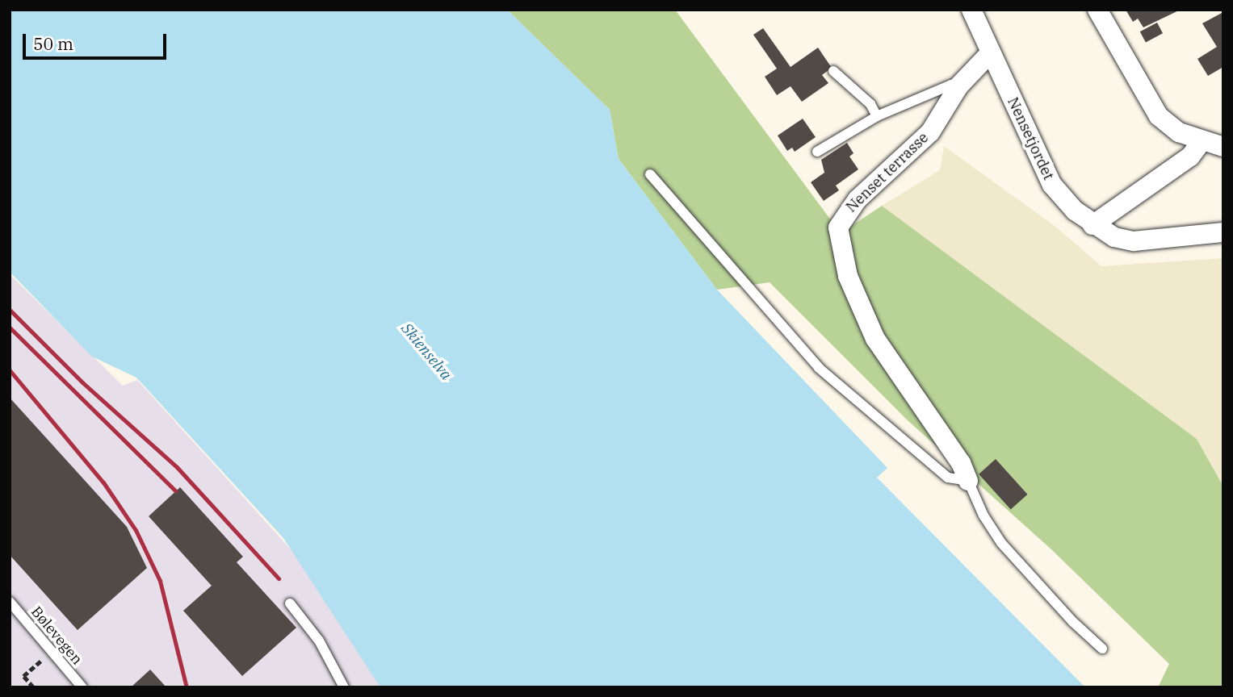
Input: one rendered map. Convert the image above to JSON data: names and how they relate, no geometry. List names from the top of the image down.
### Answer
{
  "streets": {
    "street": ["Nensetjordet", "Nenset terrasse"],
    "lane": ["Bølevegen"]
  },
  "crossings": [
    ["Nensetjordet", "Nenset terrasse"]
  ],
  "water": ["Skienselva"],
  "scale_bar": "50 m"
}
